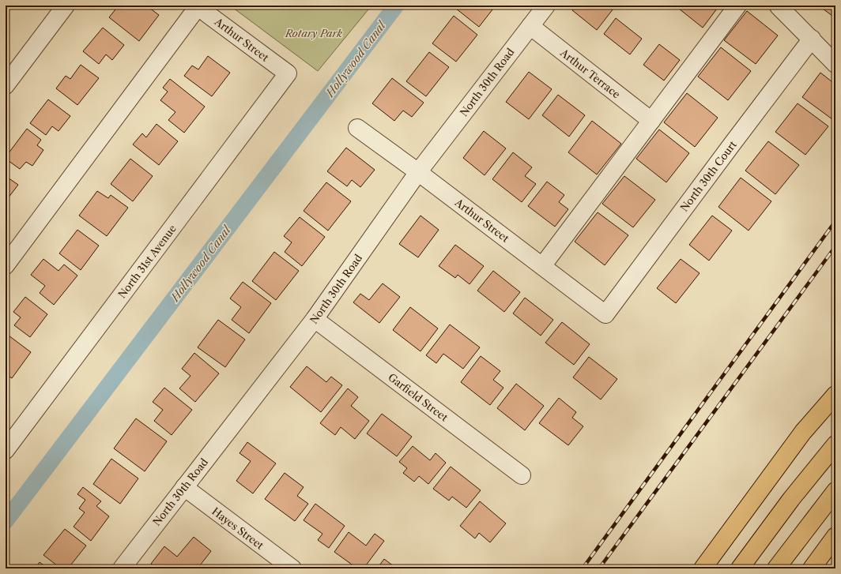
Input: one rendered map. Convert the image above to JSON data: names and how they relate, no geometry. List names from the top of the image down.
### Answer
{
  "streets": {
    "street": [
      "Arthur Street",
      "Arthur Terrace",
      "North 30th Road",
      "North 30th Court",
      "North 31st Avenue",
      "Garfield Street",
      "Hayes Street"
    ]
  },
  "crossings": [
    ["Arthur Street", "North 30th Road"],
    ["Arthur Street", "North 30th Court"],
    ["Arthur Street", "North 31st Avenue"],
    ["Arthur Terrace", "North 30th Road"],
    ["North 30th Road", "Garfield Street"],
    ["North 30th Road", "Hayes Street"]
  ],
  "water": ["Hollywood Canal"],
  "parks": ["Rotary Park"]
}
